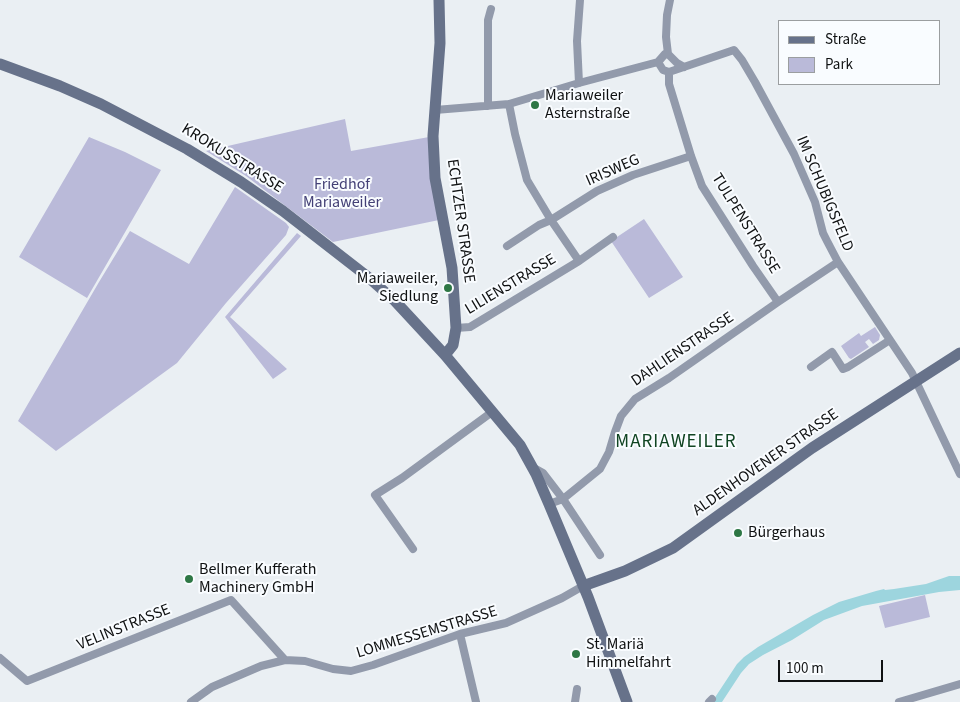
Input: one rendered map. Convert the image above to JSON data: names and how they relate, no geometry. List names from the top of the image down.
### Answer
{
  "streets": {
    "street": [
      "KROKUSSTRASSE",
      "IRISWEG",
      "IM SCHUBIGSFELD",
      "ECHTZER STRASSE",
      "TULPENSTRASSE",
      "LILIENSTRASSE",
      "DAHLIENSTRASSE",
      "ALDENHOVENER STRASSE",
      "VELINSTRASSE",
      "LOMMESSEMSTRASSE"
    ]
  },
  "crossings": [
    ["KROKUSSTRASSE", "ECHTZER STRASSE"],
    ["KROKUSSTRASSE", "DAHLIENSTRASSE"],
    ["KROKUSSTRASSE", "ALDENHOVENER STRASSE"],
    ["KROKUSSTRASSE", "LOMMESSEMSTRASSE"],
    ["IRISWEG", "TULPENSTRASSE"],
    ["IRISWEG", "LILIENSTRASSE"],
    ["IM SCHUBIGSFELD", "DAHLIENSTRASSE"],
    ["IM SCHUBIGSFELD", "ALDENHOVENER STRASSE"],
    ["ECHTZER STRASSE", "LILIENSTRASSE"],
    ["TULPENSTRASSE", "DAHLIENSTRASSE"],
    ["ALDENHOVENER STRASSE", "LOMMESSEMSTRASSE"],
    ["VELINSTRASSE", "LOMMESSEMSTRASSE"]
  ],
  "districts": ["MARIAWEILER"],
  "parks": ["Friedhof Mariaweiler"],
  "places": [
    "Mariaweiler Asternstraße",
    "Mariaweiler, Siedlung",
    "Bürgerhaus",
    "Bellmer Kufferath Machinery GmbH",
    "St. Mariä Himmelfahrt"
  ],
  "legend": ["Straße", "Park"],
  "scale_bar": "100 m"
}
